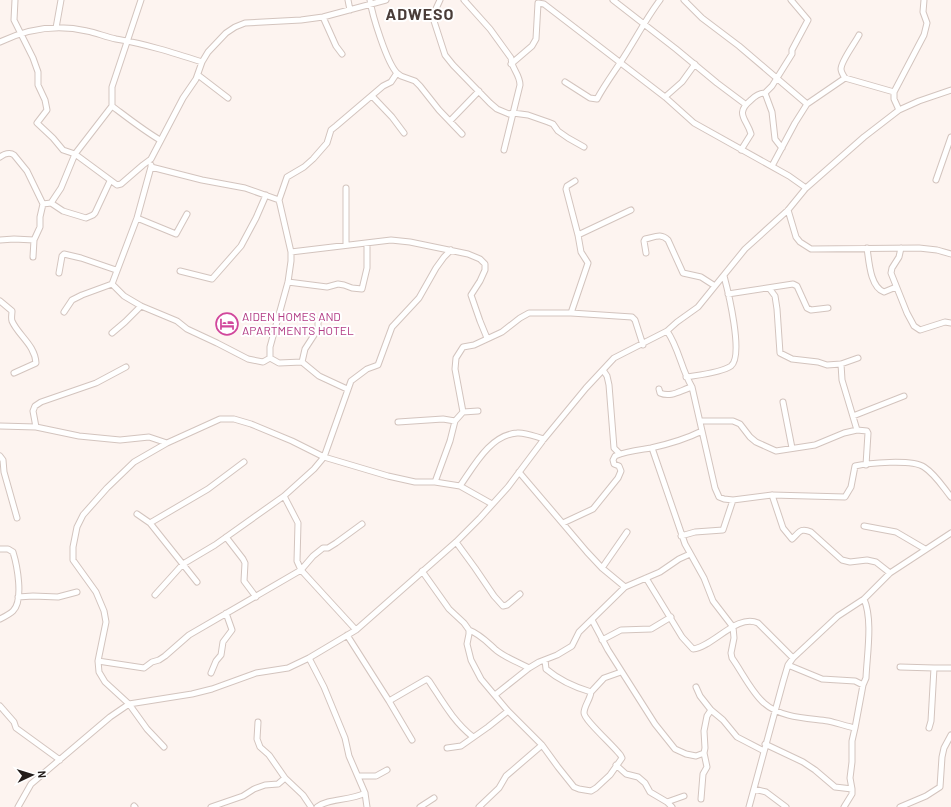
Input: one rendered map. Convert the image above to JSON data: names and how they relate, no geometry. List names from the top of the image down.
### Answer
{
  "districts": ["ADWESO"],
  "places": {
    "hotel": ["AIDEN HOMES AND APARTMENTS HOTEL"]
  },
  "north": "right"
}
